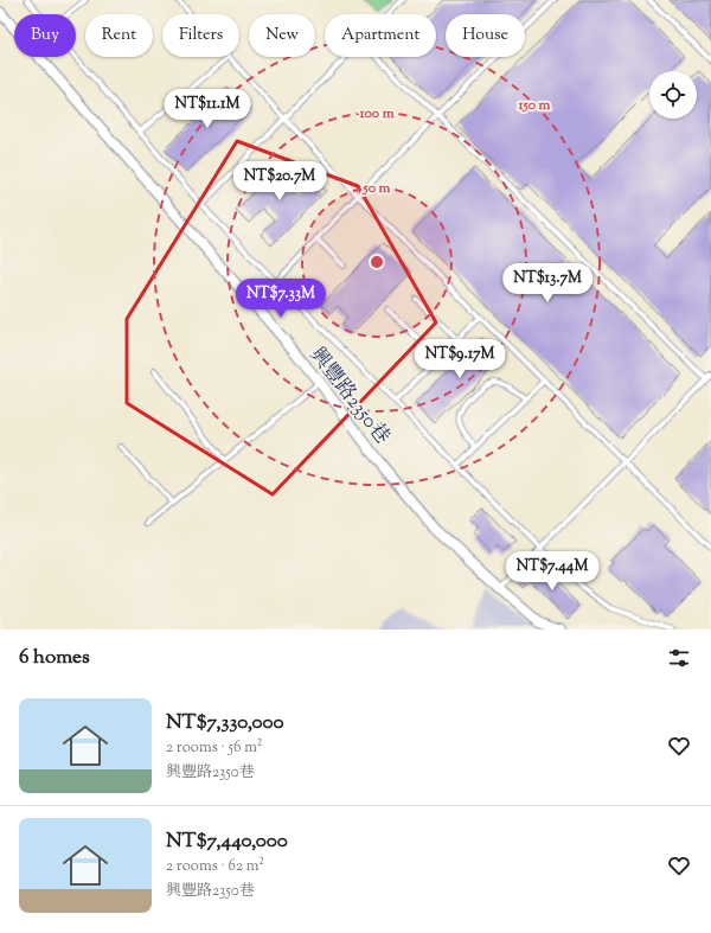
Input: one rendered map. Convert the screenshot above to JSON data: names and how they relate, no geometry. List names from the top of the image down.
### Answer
{
  "streets": {
    "street": ["興豐路2350巷"]
  },
  "page": {
    "chip": [
      "Buy",
      "Rent",
      "Filters",
      "New",
      "Apartment",
      "House"
    ],
    "price": [
      "NT$11.1M",
      "NT$20.7M",
      "NT$13.7M",
      "NT$7.33M",
      "NT$9.17M",
      "NT$7.44M"
    ],
    "heading": "6 homes",
    "list": [
      {
        "name": "NT$7,330,000",
        "note": "2 rooms · 56 m² · 興豐路2350巷"
      },
      {
        "name": "NT$7,440,000",
        "note": "2 rooms · 62 m² · 興豐路2350巷"
      }
    ]
  },
  "rings": ["150 m", "100 m", "50 m"]
}
